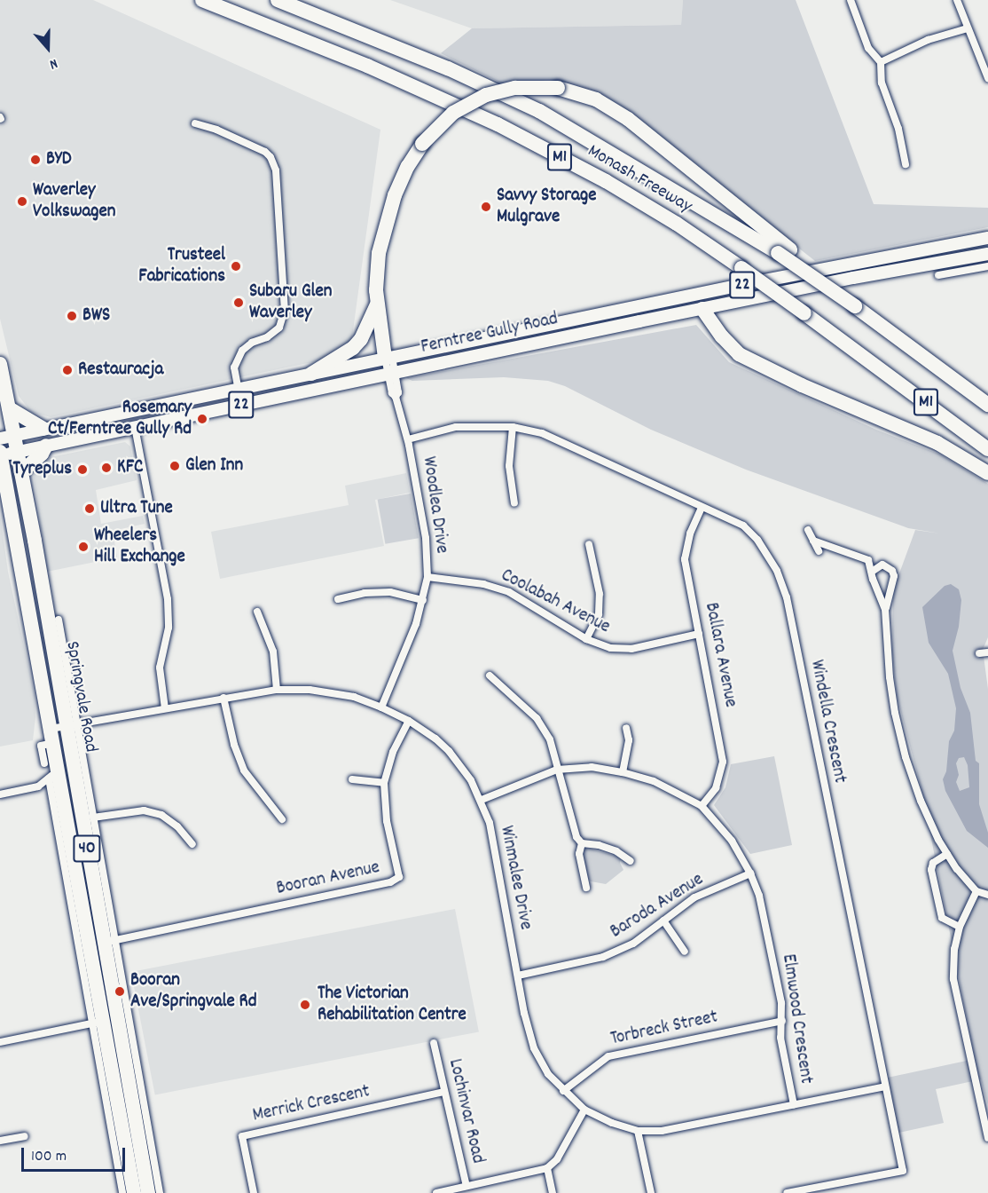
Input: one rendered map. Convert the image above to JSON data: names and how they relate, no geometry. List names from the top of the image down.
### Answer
{
  "streets": {
    "highway": [
      "M1",
      "Monash Freeway",
      "Springvale Road",
      "40"
    ],
    "main road": ["22", "Ferntree Gully Road"],
    "street": [
      "Woodlea Drive",
      "Coolabah Avenue",
      "Ballara Avenue",
      "Windella Crescent",
      "Winmalee Drive",
      "Booran Avenue",
      "Baroda Avenue",
      "Elmwood Crescent",
      "Torbreck Street",
      "Merrick Crescent",
      "Lochinvar Road"
    ]
  },
  "crossings": [
    ["Ferntree Gully Road", "Woodlea Drive"],
    ["Ferntree Gully Road", "Springvale Road"],
    ["Woodlea Drive", "Coolabah Avenue"],
    ["Woodlea Drive", "Windella Crescent"],
    ["Woodlea Drive", "Winmalee Drive"],
    ["Coolabah Avenue", "Ballara Avenue"],
    ["Ballara Avenue", "Windella Crescent"],
    ["Ballara Avenue", "Elmwood Crescent"],
    ["Springvale Road", "Winmalee Drive"],
    ["Springvale Road", "Booran Avenue"],
    ["Windella Crescent", "Winmalee Drive"],
    ["Winmalee Drive", "Booran Avenue"],
    ["Winmalee Drive", "Baroda Avenue"],
    ["Winmalee Drive", "Elmwood Crescent"],
    ["Winmalee Drive", "Torbreck Street"],
    ["Baroda Avenue", "Elmwood Crescent"],
    ["Elmwood Crescent", "Torbreck Street"],
    ["Merrick Crescent", "Lochinvar Road"]
  ],
  "places": [
    "BYD",
    "Waverley Volkswagen",
    "Savvy Storage Mulgrave",
    "Trusteel Fabrications",
    "Subaru Glen Waverley",
    "BWS",
    "Restauracja",
    "Rosemary Ct/Ferntree Gully Rd",
    "Glen Inn",
    "KFC",
    "Tyreplus",
    "Ultra Tune",
    "Wheelers Hill Exchange",
    "Booran Ave/Springvale Rd",
    "The Victorian Rehabilitation Centre"
  ],
  "scale_bar": "100 m",
  "north": "bottom"
}
